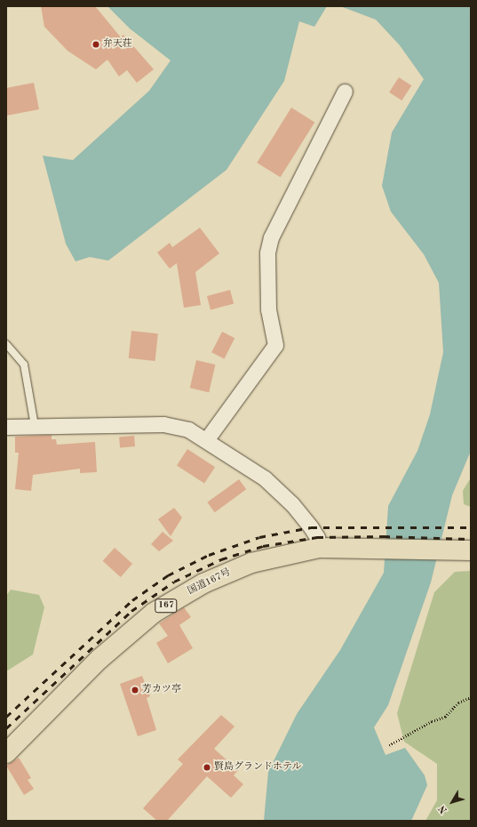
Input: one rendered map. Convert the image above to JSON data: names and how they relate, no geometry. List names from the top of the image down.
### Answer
{
  "streets": {
    "highway": ["国道167号", "167"]
  },
  "places": ["弁天荘", "芳カツ亭", "賢島グランドホテル"],
  "north": "bottom left"
}
